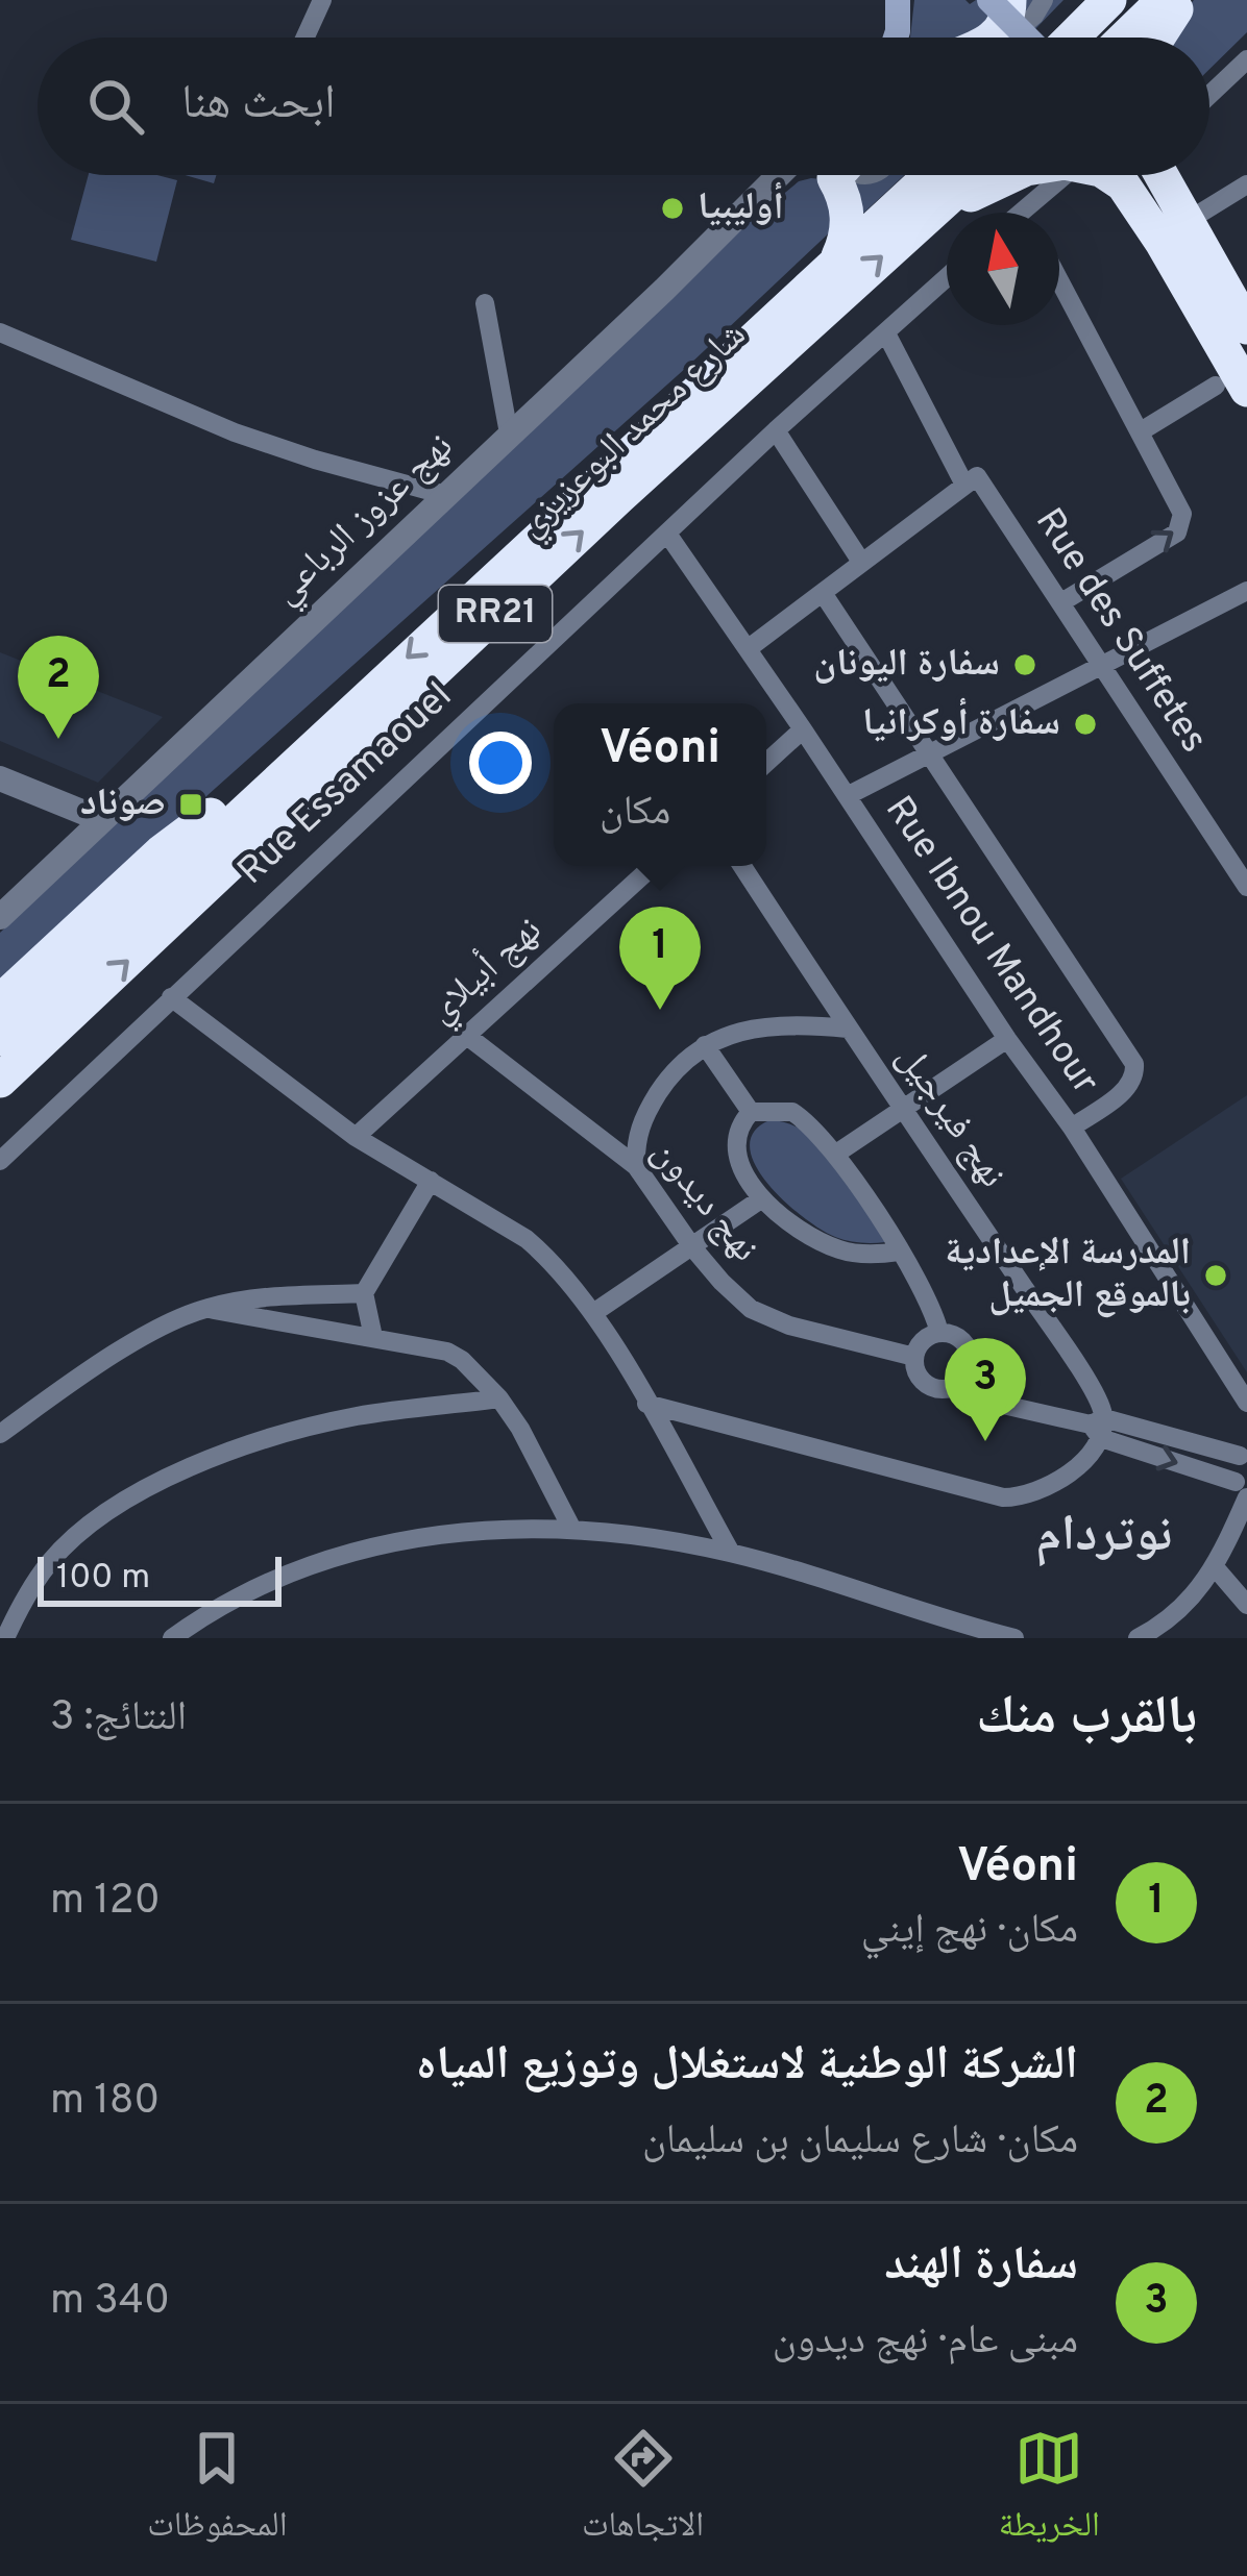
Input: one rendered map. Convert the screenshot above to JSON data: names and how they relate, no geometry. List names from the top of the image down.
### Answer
{
  "streets": {
    "highway": ["شارع محمد البوعزيزي", "RR21"],
    "street": [
      "نهج عزوز الرباعي",
      "Rue des Suffetes",
      "Rue Essamaouel",
      "Rue Ibnou Mandhour",
      "نهج أبيلاي",
      "نهج فيرجيل",
      "نهج ديدون"
    ]
  },
  "crossings": [
    ["Rue des Suffetes", "Rue Essamaouel"],
    ["Rue Essamaouel", "Rue Ibnou Mandhour"],
    ["نهج أبيلاي", "نهج ديدون"]
  ],
  "districts": ["نوتردام"],
  "places": {
    "other": [
      "أوليبيا",
      "سفارة اليونان",
      "سفارة أوكرانيا",
      "المدرسة الإعدادية بالموقع الجميل"
    ],
    "transit": ["صوناد"]
  },
  "scale_bar": "100 m",
  "north": "top",
  "page": {
    "search": "ابحث هنا",
    "pins": ["2", "1", "3"],
    "popup": ["Véoni", "مكان"],
    "scale": "100 m",
    "heading": ["بالقرب منك", "النتائج: 3"],
    "list": [
      {
        "mark": "1",
        "name": "Véoni",
        "note": "مكان · نهج إيني",
        "value": "120 m"
      },
      {
        "mark": "2",
        "name": "الشركة الوطنية لاستغلال وتوزيع المياه",
        "note": "مكان · شارع سليمان بن سليمان",
        "value": "180 m"
      },
      {
        "mark": "3",
        "name": "سفارة الهند",
        "note": "مبنى عام · نهج ديدون",
        "value": "340 m"
      }
    ],
    "nav": ["الخريطة", "الاتجاهات", "المحفوظات"]
  }
}
